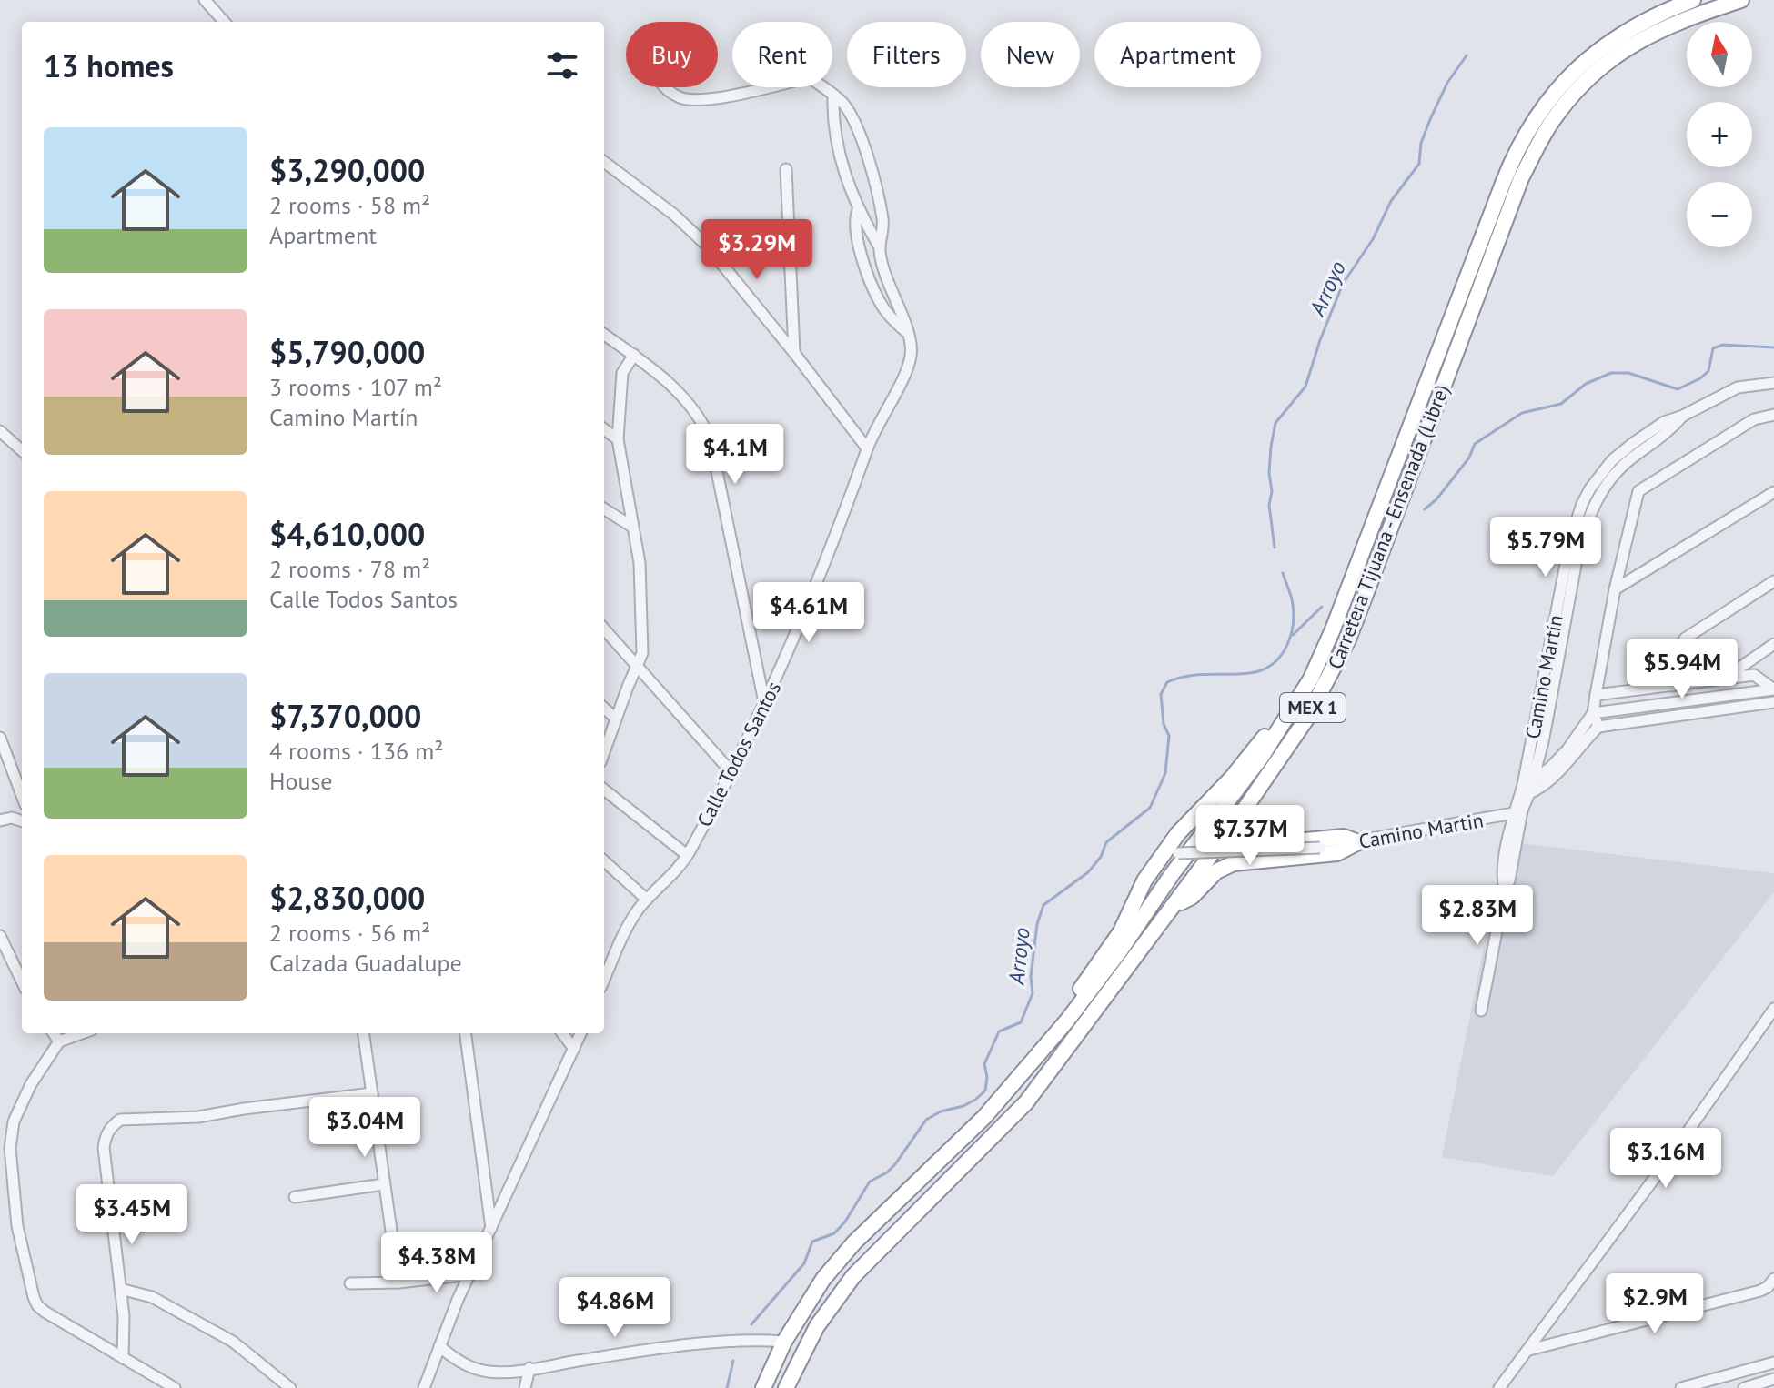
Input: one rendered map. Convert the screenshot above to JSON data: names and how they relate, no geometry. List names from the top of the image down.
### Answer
{
  "streets": {
    "highway": ["Carretera Tijuana - Ensenada (Libre)", "MEX 1"],
    "street": ["Camino Martín", "Calle Todos Santos", "Camino Martin"]
  },
  "crossings": [
    ["Camino Martín", "Camino Martin"]
  ],
  "water": ["Arroyo"],
  "north": "top",
  "page": {
    "map_buttons": ["+", "−"],
    "chip": [
      "Buy",
      "Rent",
      "Filters",
      "New",
      "Apartment"
    ],
    "heading": "13 homes",
    "list": [
      {
        "name": "$3,290,000",
        "note": "2 rooms · 58 m² · Apartment"
      },
      {
        "name": "$5,790,000",
        "note": "3 rooms · 107 m² · Camino Martín"
      },
      {
        "name": "$4,610,000",
        "note": "2 rooms · 78 m² · Calle Todos Santos"
      },
      {
        "name": "$7,370,000",
        "note": "4 rooms · 136 m² · House"
      },
      {
        "name": "$2,830,000",
        "note": "2 rooms · 56 m² · Calzada Guadalupe"
      }
    ],
    "price": [
      "$3.29M",
      "$4.1M",
      "$5.79M",
      "$4.61M",
      "$5.94M",
      "$7.37M",
      "$2.83M",
      "$3.04M",
      "$3.16M",
      "$3.45M",
      "$4.38M",
      "$2.9M",
      "$4.86M"
    ]
  }
}
